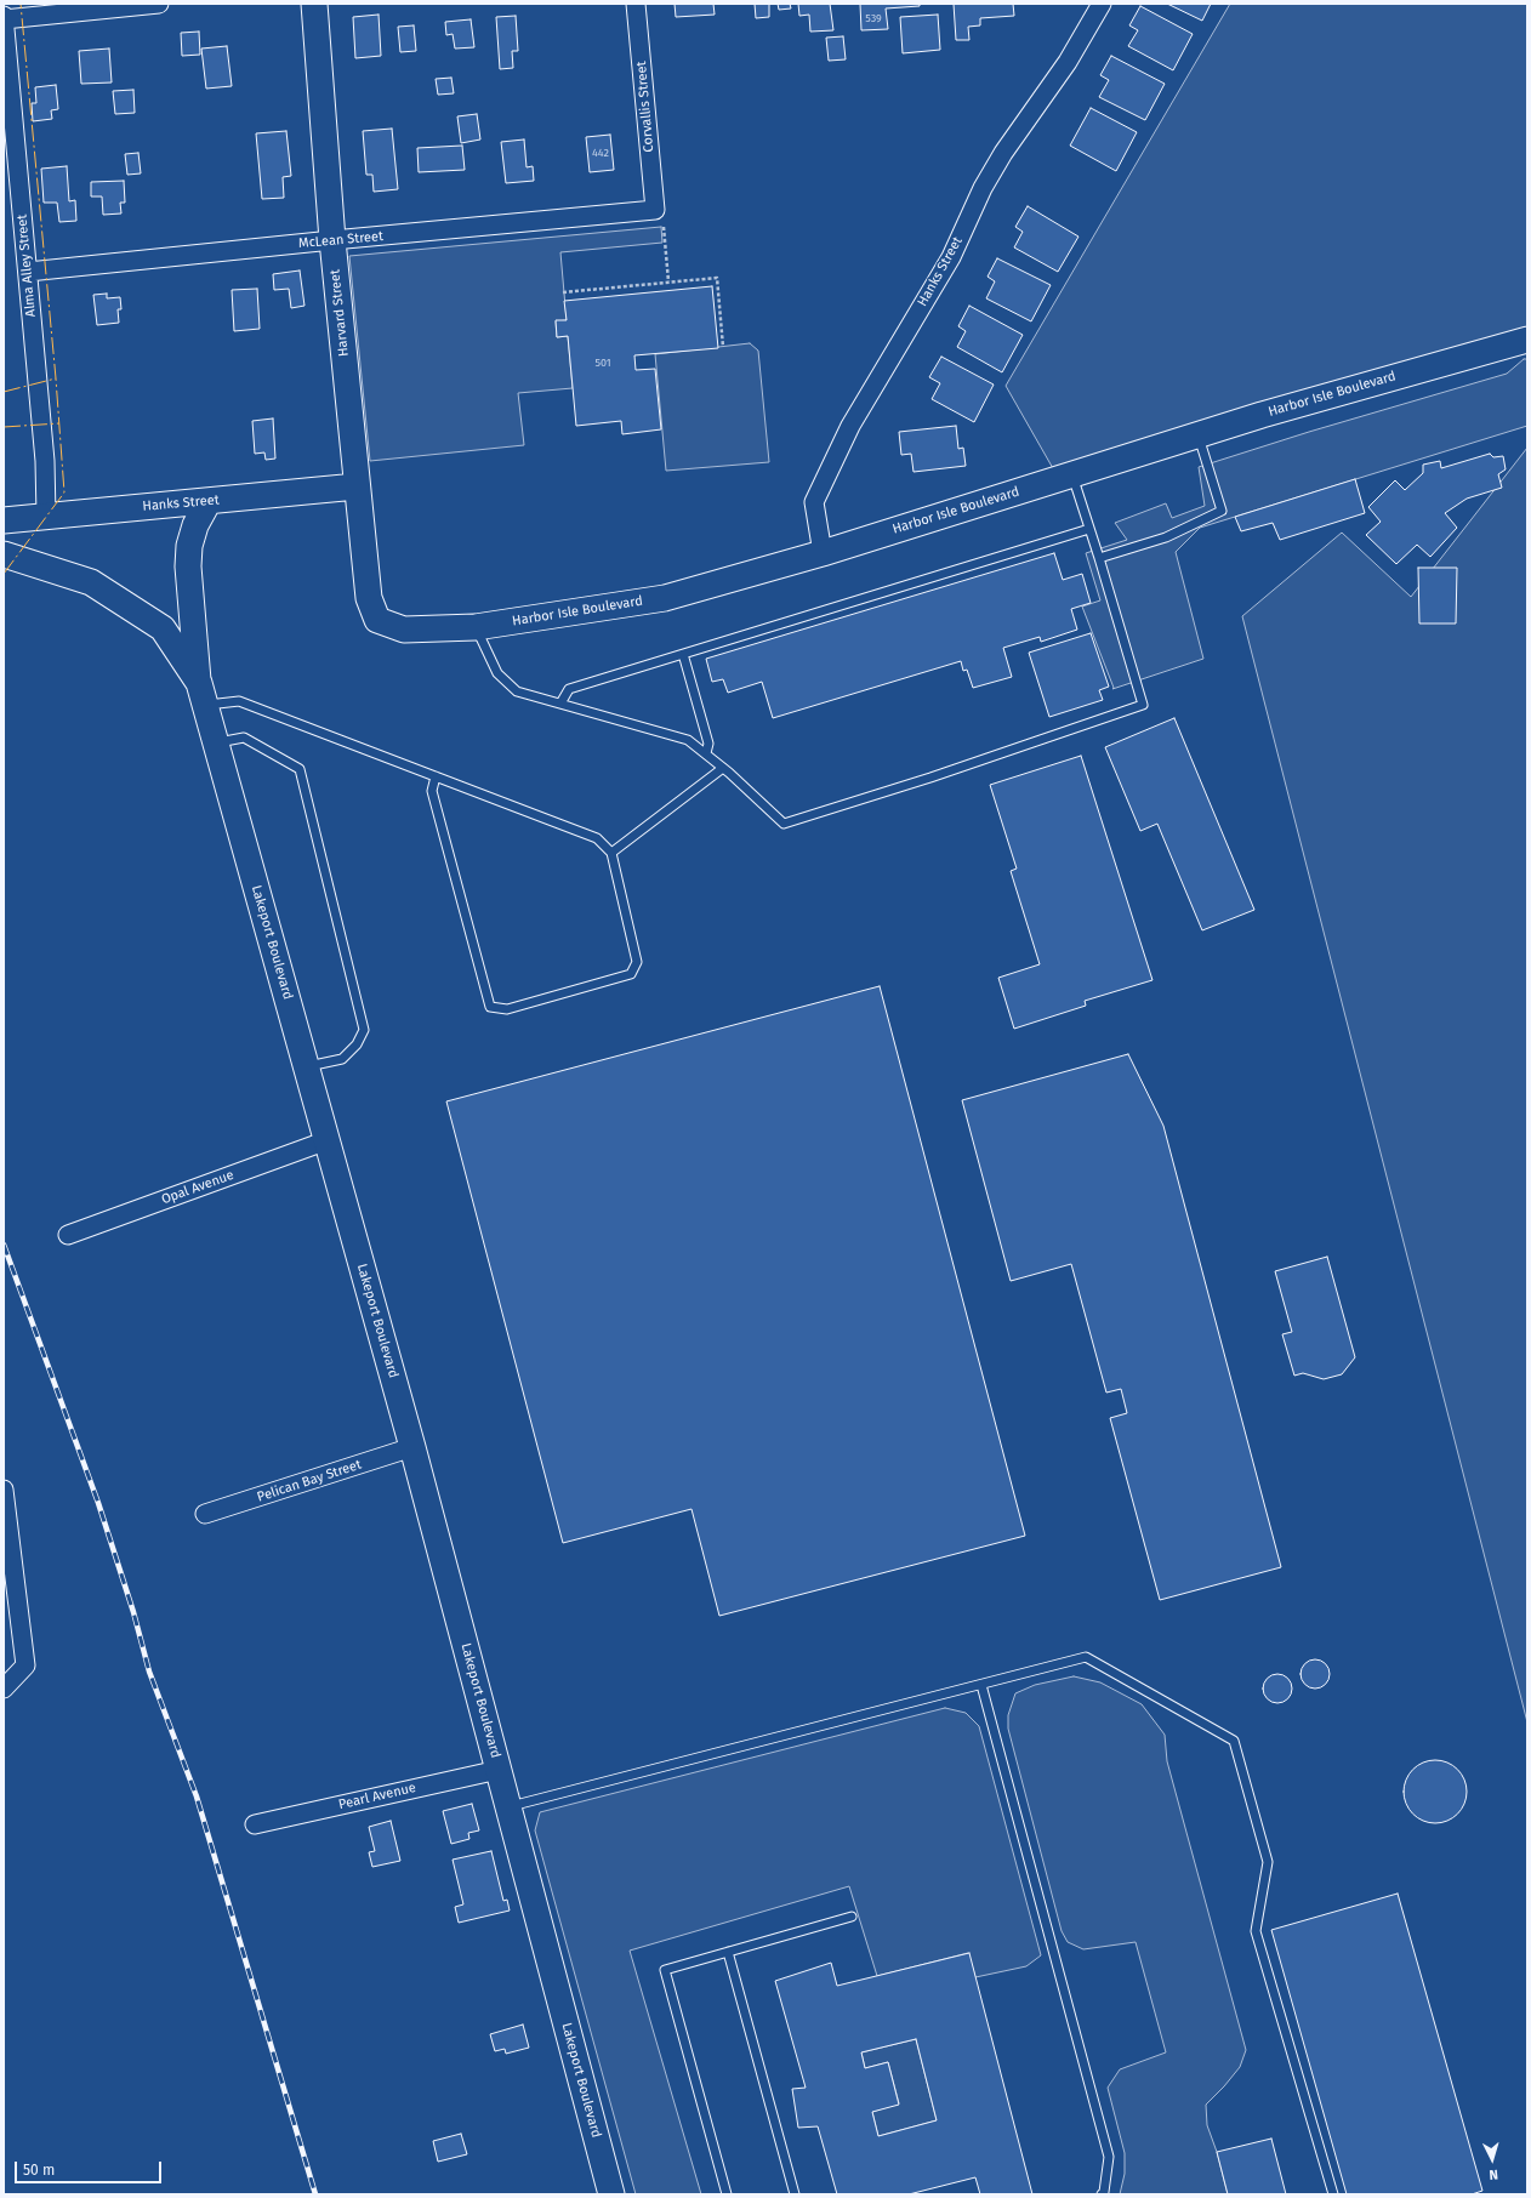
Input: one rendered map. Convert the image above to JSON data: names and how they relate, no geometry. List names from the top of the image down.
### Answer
{
  "streets": {
    "street": [
      "Corvallis Street",
      "McLean Street",
      "Alma Alley Street",
      "Hanks Street",
      "Harvard Street",
      "Harbor Isle Boulevard",
      "Lakeport Boulevard",
      "Opal Avenue",
      "Pelican Bay Street",
      "Pearl Avenue"
    ]
  },
  "crossings": [
    ["Corvallis Street", "McLean Street"],
    ["McLean Street", "Alma Alley Street"],
    ["McLean Street", "Harvard Street"],
    ["Alma Alley Street", "Hanks Street"],
    ["Hanks Street", "Harvard Street"],
    ["Hanks Street", "Harbor Isle Boulevard"],
    ["Harvard Street", "Harbor Isle Boulevard"],
    ["Lakeport Boulevard", "Opal Avenue"],
    ["Lakeport Boulevard", "Pelican Bay Street"],
    ["Lakeport Boulevard", "Pearl Avenue"]
  ],
  "house_numbers": ["539", "442", "501"],
  "scale_bar": "50 m",
  "north": "bottom"
}
